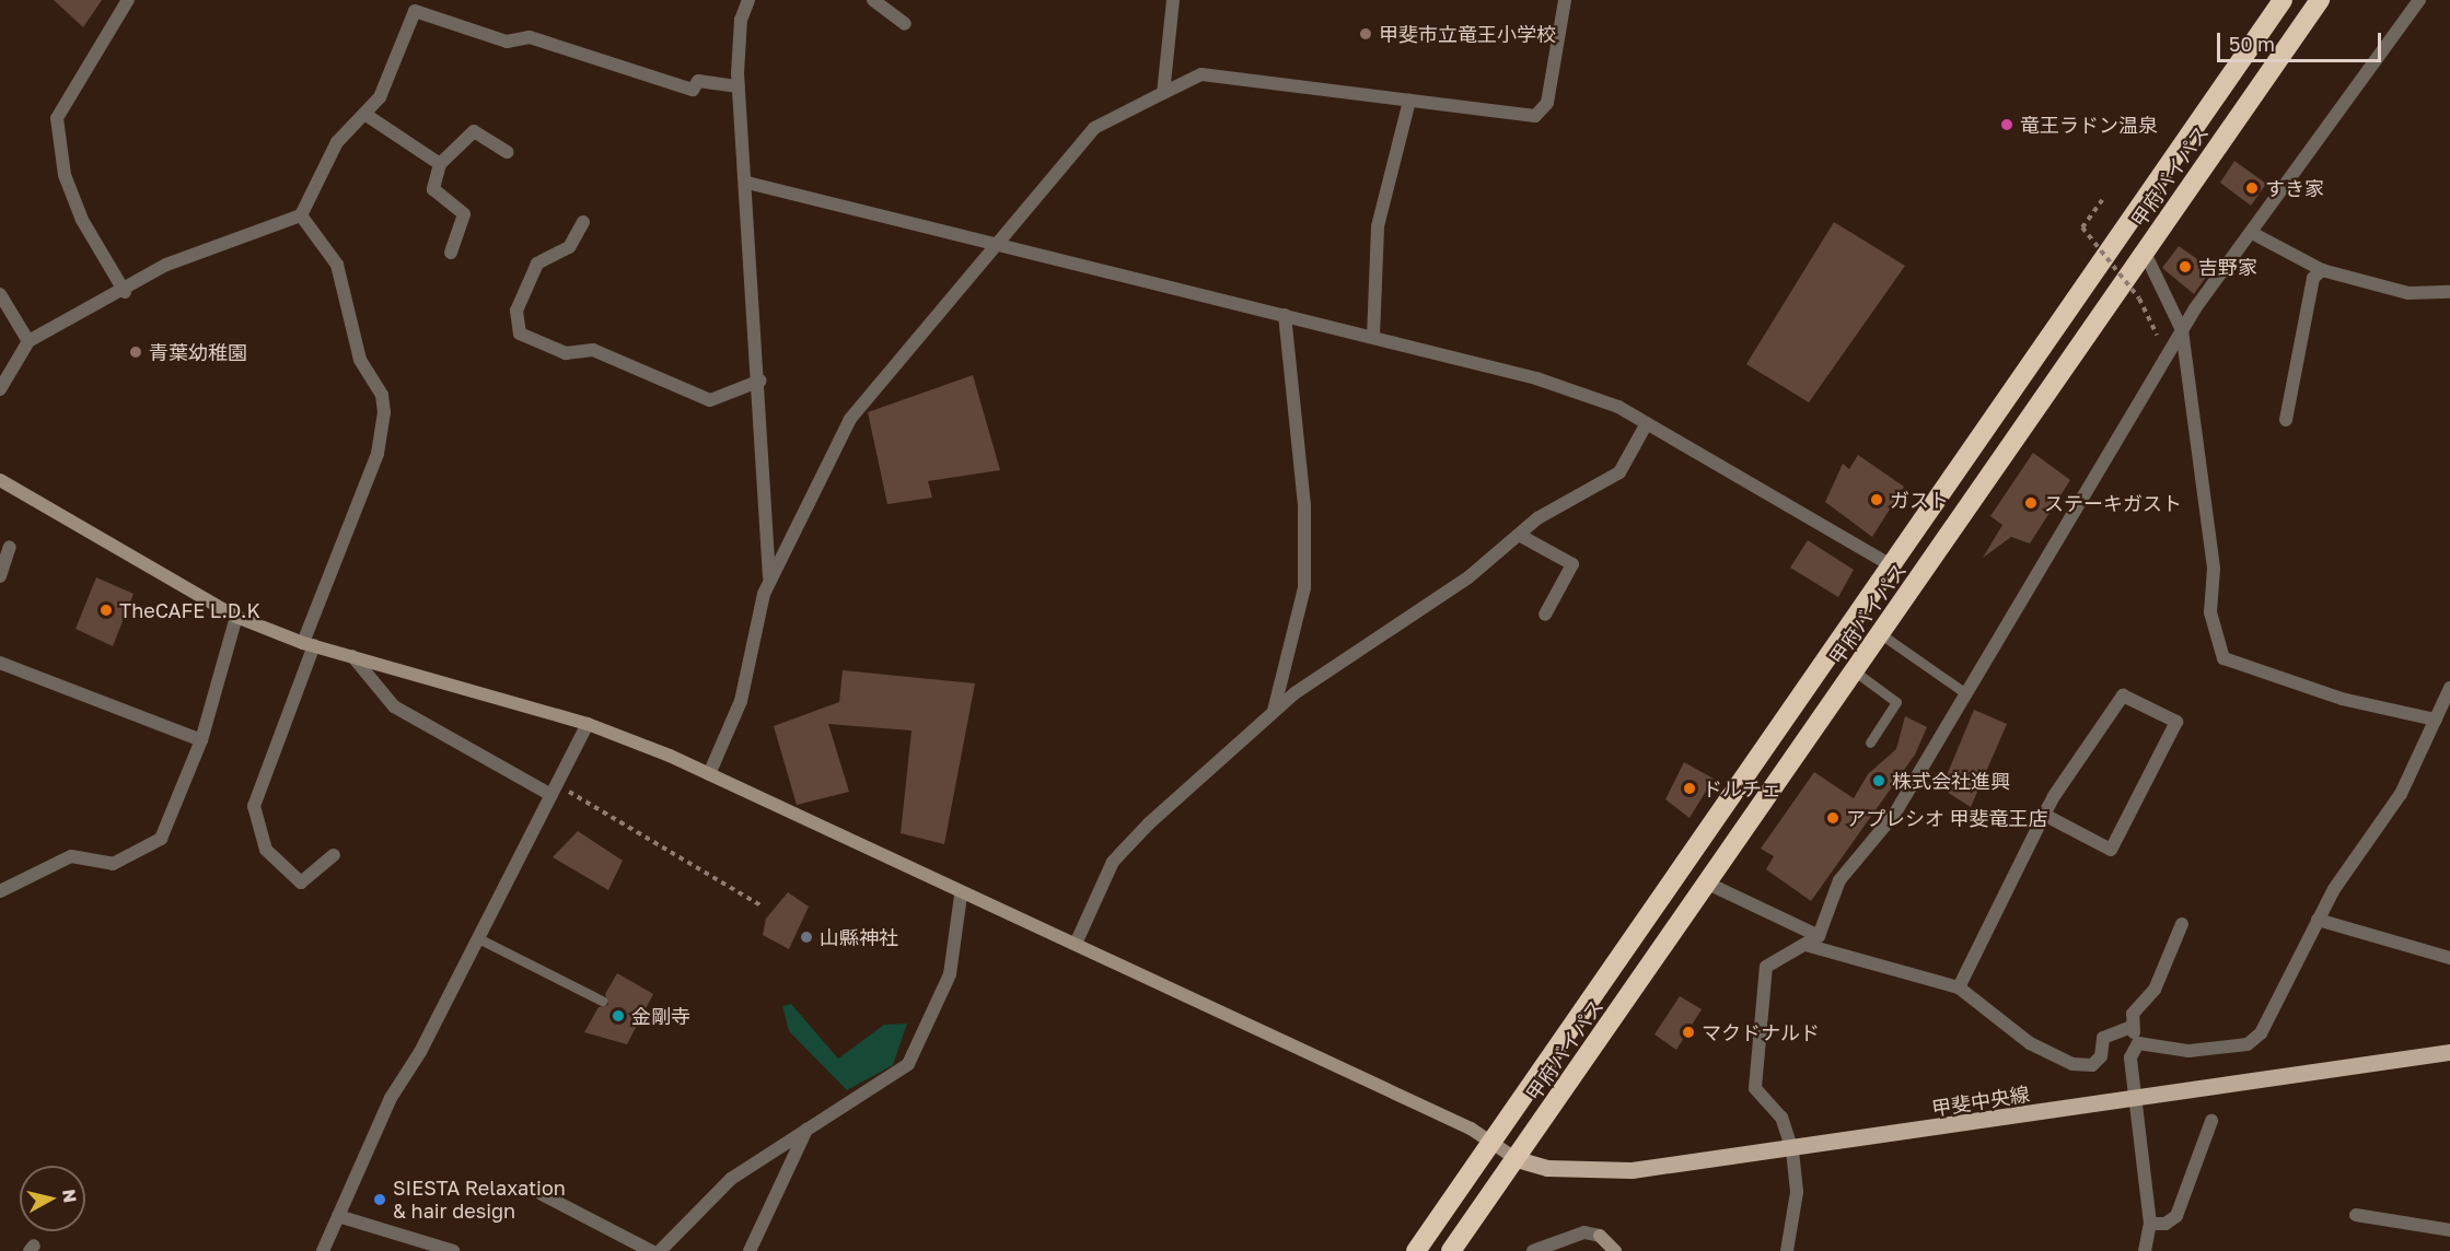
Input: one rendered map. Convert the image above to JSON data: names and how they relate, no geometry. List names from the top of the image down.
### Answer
{
  "streets": {
    "highway": ["甲府バイパス"],
    "main road": ["甲斐中央線"]
  },
  "crossings": [
    ["甲府バイパス", "甲斐中央線"]
  ],
  "places": [
    "甲斐市立竜王小学校",
    "竜王ラドン温泉",
    "すき家",
    "吉野家",
    "青葉幼稚園",
    "ガスト",
    "ステーキガスト",
    "TheCAFE L.D.K",
    "株式会社進興",
    "ドルチェ",
    "アプレシオ 甲斐竜王店",
    "山縣神社",
    "金剛寺",
    "マクドナルド",
    "SIESTA Relaxation & hair design"
  ],
  "scale_bar": "50 m",
  "north": "right"
}
